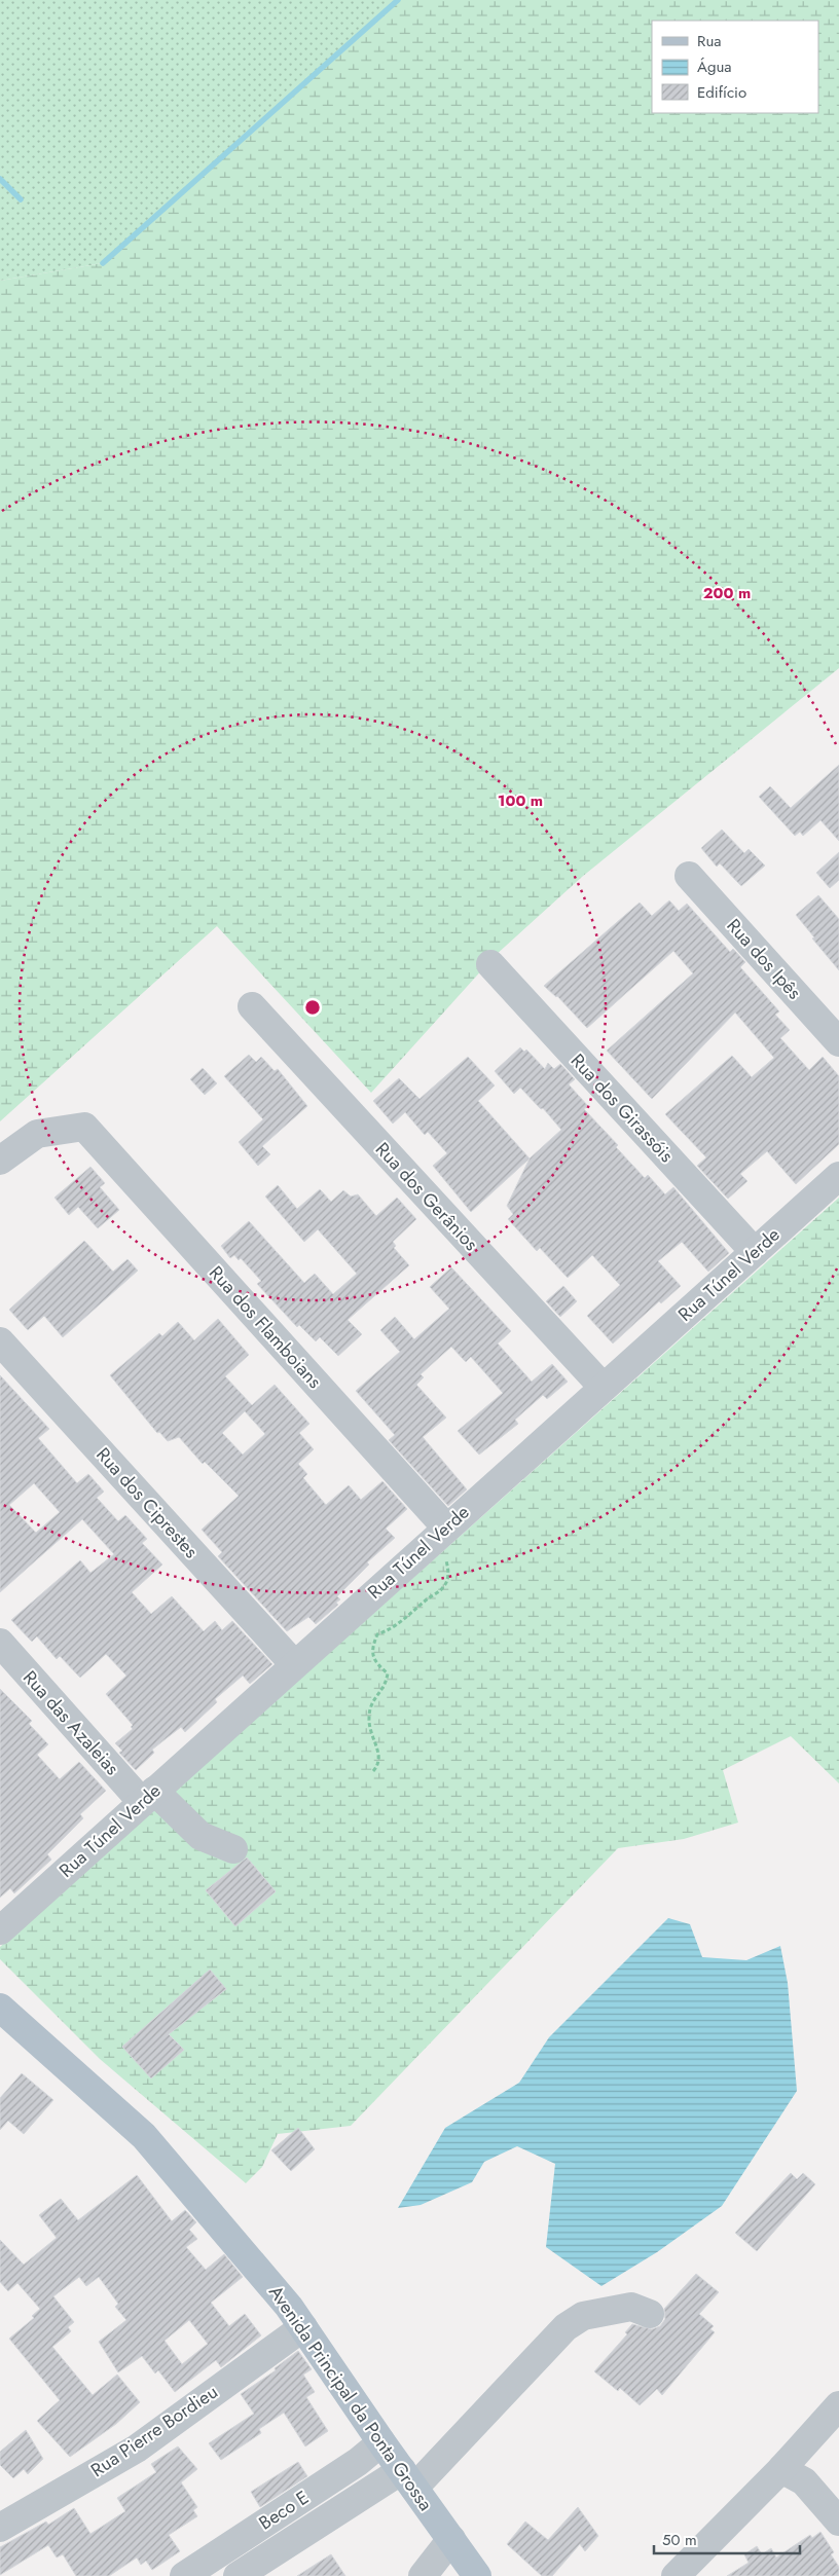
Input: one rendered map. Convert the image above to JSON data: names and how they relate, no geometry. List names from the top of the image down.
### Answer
{
  "streets": {
    "main road": ["Avenida Principal da Ponta Grossa"],
    "street": [
      "Rua dos Ipês",
      "Rua dos Girassóis",
      "Rua dos Gerânios",
      "Rua Túnel Verde",
      "Rua dos Flamboians",
      "Rua dos Ciprestes",
      "Rua das Azaleias",
      "Rua Pierre Bordieu",
      "Beco E"
    ]
  },
  "crossings": [
    ["Rua dos Girassóis", "Rua Túnel Verde"],
    ["Rua dos Gerânios", "Rua Túnel Verde"],
    ["Rua Túnel Verde", "Rua dos Flamboians"],
    ["Rua Túnel Verde", "Rua dos Ciprestes"],
    ["Rua Túnel Verde", "Rua das Azaleias"],
    ["Avenida Principal da Ponta Grossa", "Rua Pierre Bordieu"],
    ["Avenida Principal da Ponta Grossa", "Beco E"]
  ],
  "legend": ["Rua", "Água", "Edifício"],
  "scale_bar": "50 m",
  "rings": ["200 m", "100 m"]
}
